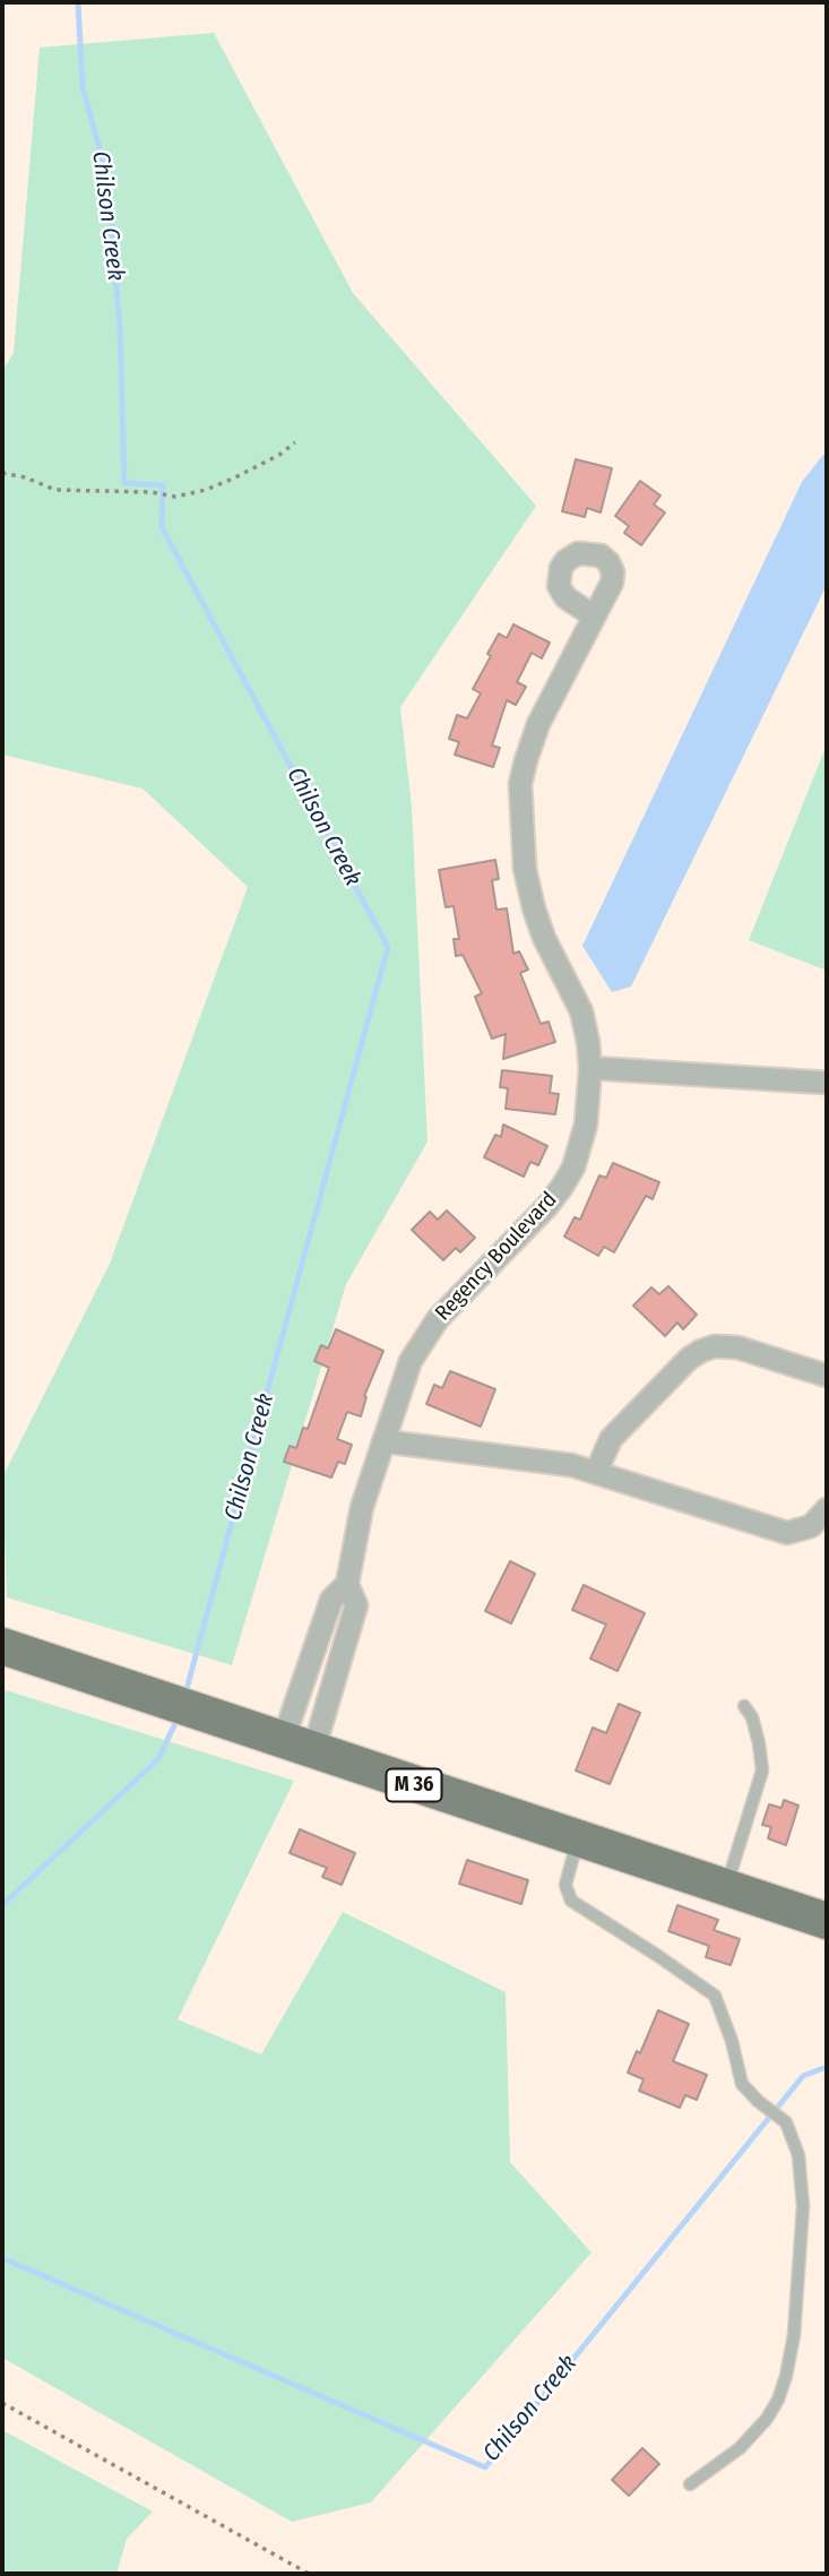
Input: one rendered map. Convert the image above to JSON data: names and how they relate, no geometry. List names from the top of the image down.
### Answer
{
  "streets": {
    "main road": ["M 36"],
    "street": ["Regency Boulevard"]
  },
  "crossings": [
    ["Regency Boulevard", "M 36"]
  ],
  "water": ["Chilson Creek"]
}
